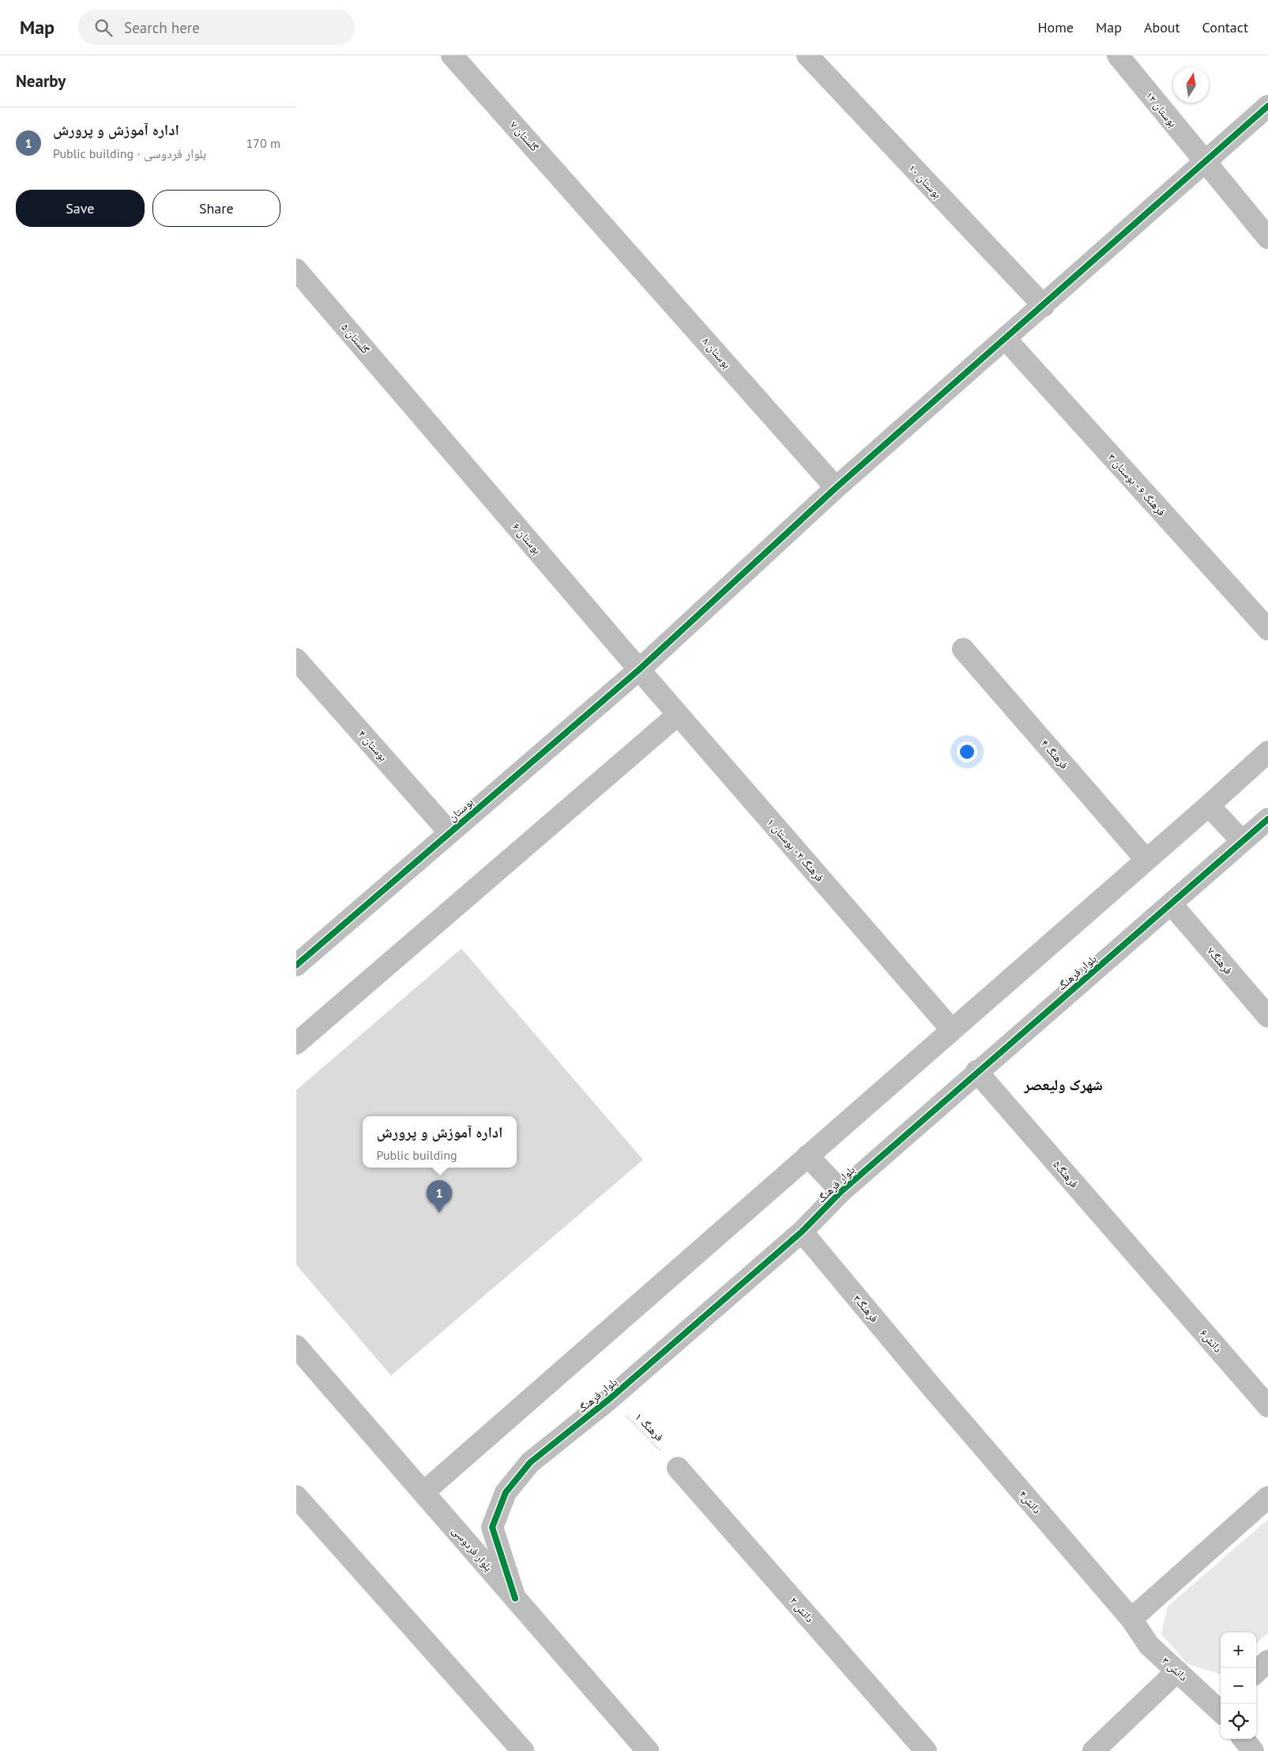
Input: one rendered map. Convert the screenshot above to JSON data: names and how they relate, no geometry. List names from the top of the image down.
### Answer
{
  "streets": {
    "street": [
      "بوستان ۱۲",
      "گلستان ۷",
      "بوستان ۱۰",
      "گلستان ۵",
      "بوستان ۸",
      "فرهنگ ۶ - بوستان ۳",
      "بوستان ۶",
      "بوستان ۴",
      "فرهنگ ۴",
      "بوستان",
      "فرهنگ ۲ - بوستان ۱",
      "فرهنگ۷",
      "بلوار فرهنگ",
      "فرهنگ۵",
      "فرهنگ۳",
      "دانش۶",
      "دانش۴",
      "بلوار فردوسی",
      "دانش ۲",
      "دانش ۳"
    ],
    "path": ["فرهنگ ۱"]
  },
  "crossings": [
    ["بوستان ۱۲", "بوستان"],
    ["گلستان ۷", "بوستان ۸"],
    ["بوستان ۱۰", "بوستان"],
    ["گلستان ۵", "بوستان ۶"],
    ["بوستان ۸", "بوستان"],
    ["فرهنگ ۶ - بوستان ۳", "بوستان"],
    ["بوستان ۶", "بوستان"],
    ["بوستان ۶", "فرهنگ ۲ - بوستان ۱"],
    ["بوستان ۴", "بوستان"],
    ["بوستان", "فرهنگ ۲ - بوستان ۱"],
    ["فرهنگ۷", "بلوار فرهنگ"],
    ["بلوار فرهنگ", "فرهنگ۵"],
    ["بلوار فرهنگ", "فرهنگ۳"],
    ["بلوار فرهنگ", "فرهنگ ۱"],
    ["بلوار فرهنگ", "بلوار فردوسی"],
    ["فرهنگ۵", "دانش۶"],
    ["فرهنگ۳", "دانش۴"],
    ["فرهنگ ۱", "دانش ۲"],
    ["دانش۴", "دانش ۳"]
  ],
  "districts": ["شهرک ولیعصر"],
  "north": "top",
  "page": {
    "header": "Map",
    "search": "Search here",
    "nav": [
      "Home",
      "Map",
      "About",
      "Contact"
    ],
    "heading": "Nearby",
    "list": [
      {
        "mark": "1",
        "name": "اداره آموزش و پرورش",
        "note": "Public building · بلوار فردوسی",
        "value": "170 m"
      }
    ],
    "buttons": ["Save", "Share"],
    "popup": ["اداره آموزش و پرورش", "Public building"],
    "pins": "1",
    "map_buttons": ["+", "−"]
  }
}
